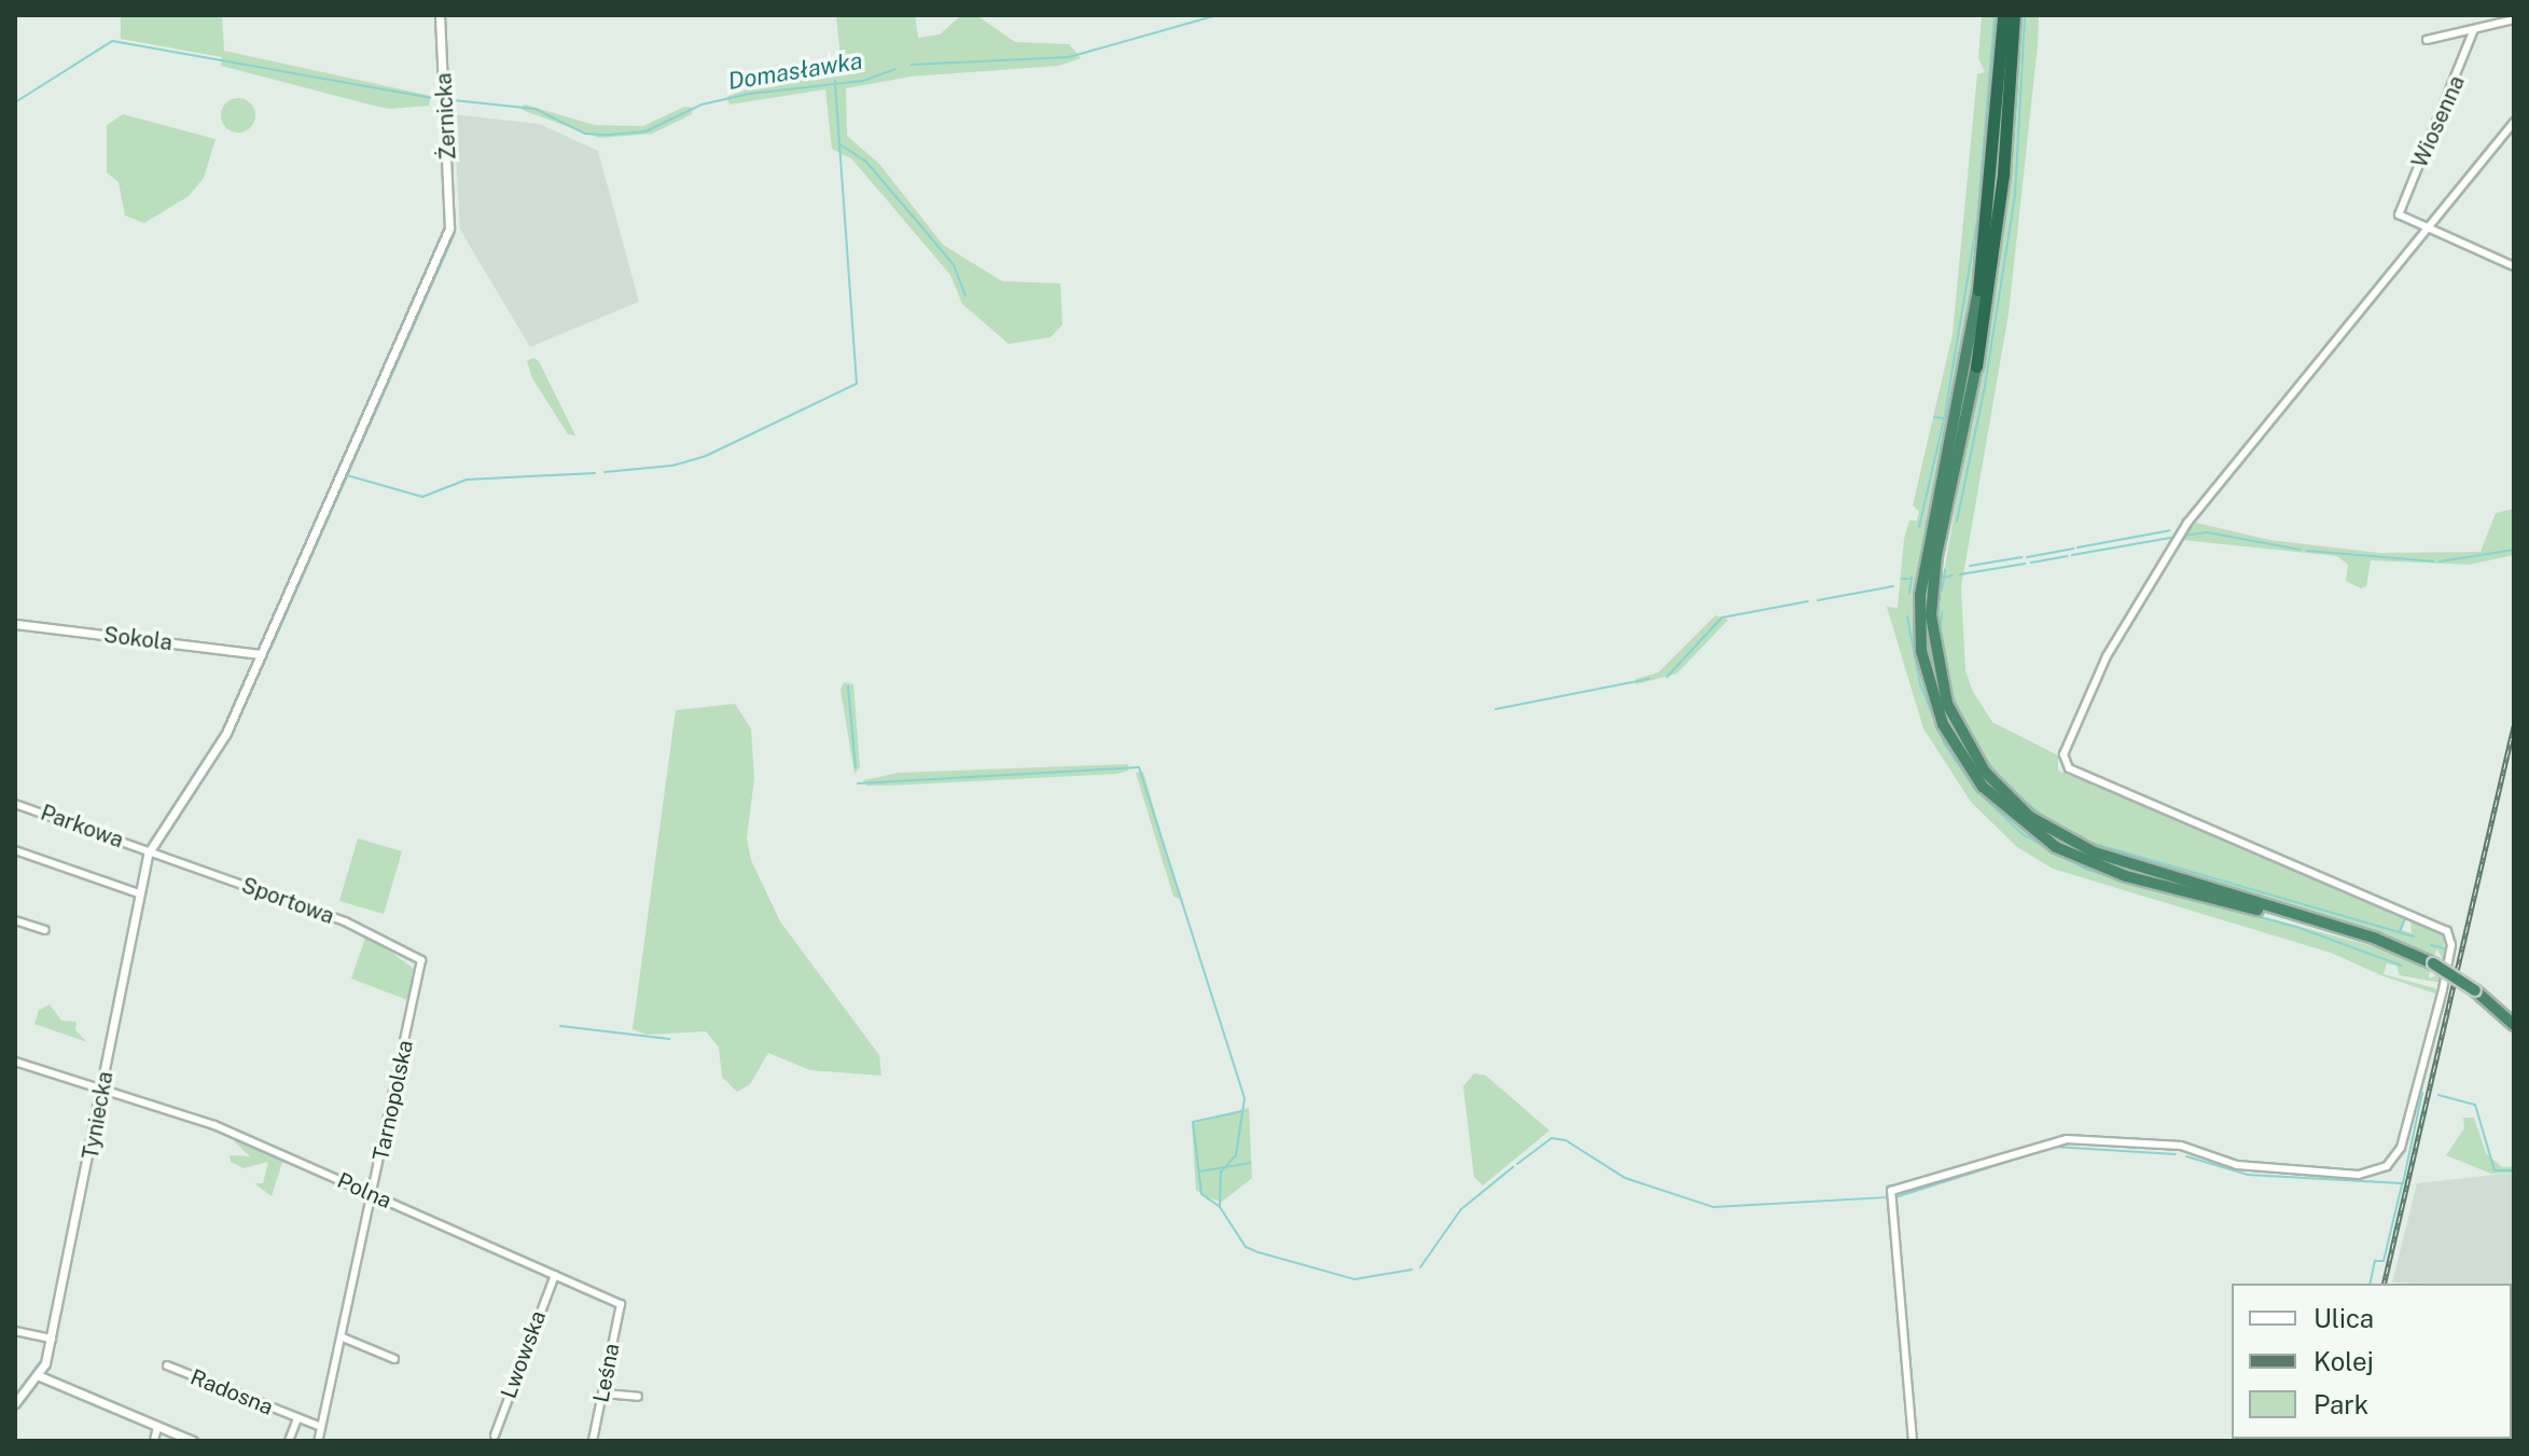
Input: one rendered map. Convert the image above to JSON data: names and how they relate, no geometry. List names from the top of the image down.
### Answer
{
  "streets": {
    "street": [
      "Żernicka",
      "Wiosenna",
      "Sokola",
      "Parkowa",
      "Sportowa",
      "Tarnopolska",
      "Tyniecka",
      "Polna",
      "Lwowska",
      "Leśna",
      "Radosna"
    ]
  },
  "crossings": [
    ["Żernicka", "Tyniecka"],
    ["Sokola", "Tyniecka"],
    ["Parkowa", "Sportowa"],
    ["Parkowa", "Tyniecka"],
    ["Sportowa", "Tarnopolska"],
    ["Sportowa", "Tyniecka"],
    ["Tarnopolska", "Polna"],
    ["Tarnopolska", "Radosna"],
    ["Tyniecka", "Polna"],
    ["Polna", "Lwowska"],
    ["Polna", "Leśna"]
  ],
  "water": ["Domasławka"],
  "legend": ["Ulica", "Kolej", "Park"]
}
